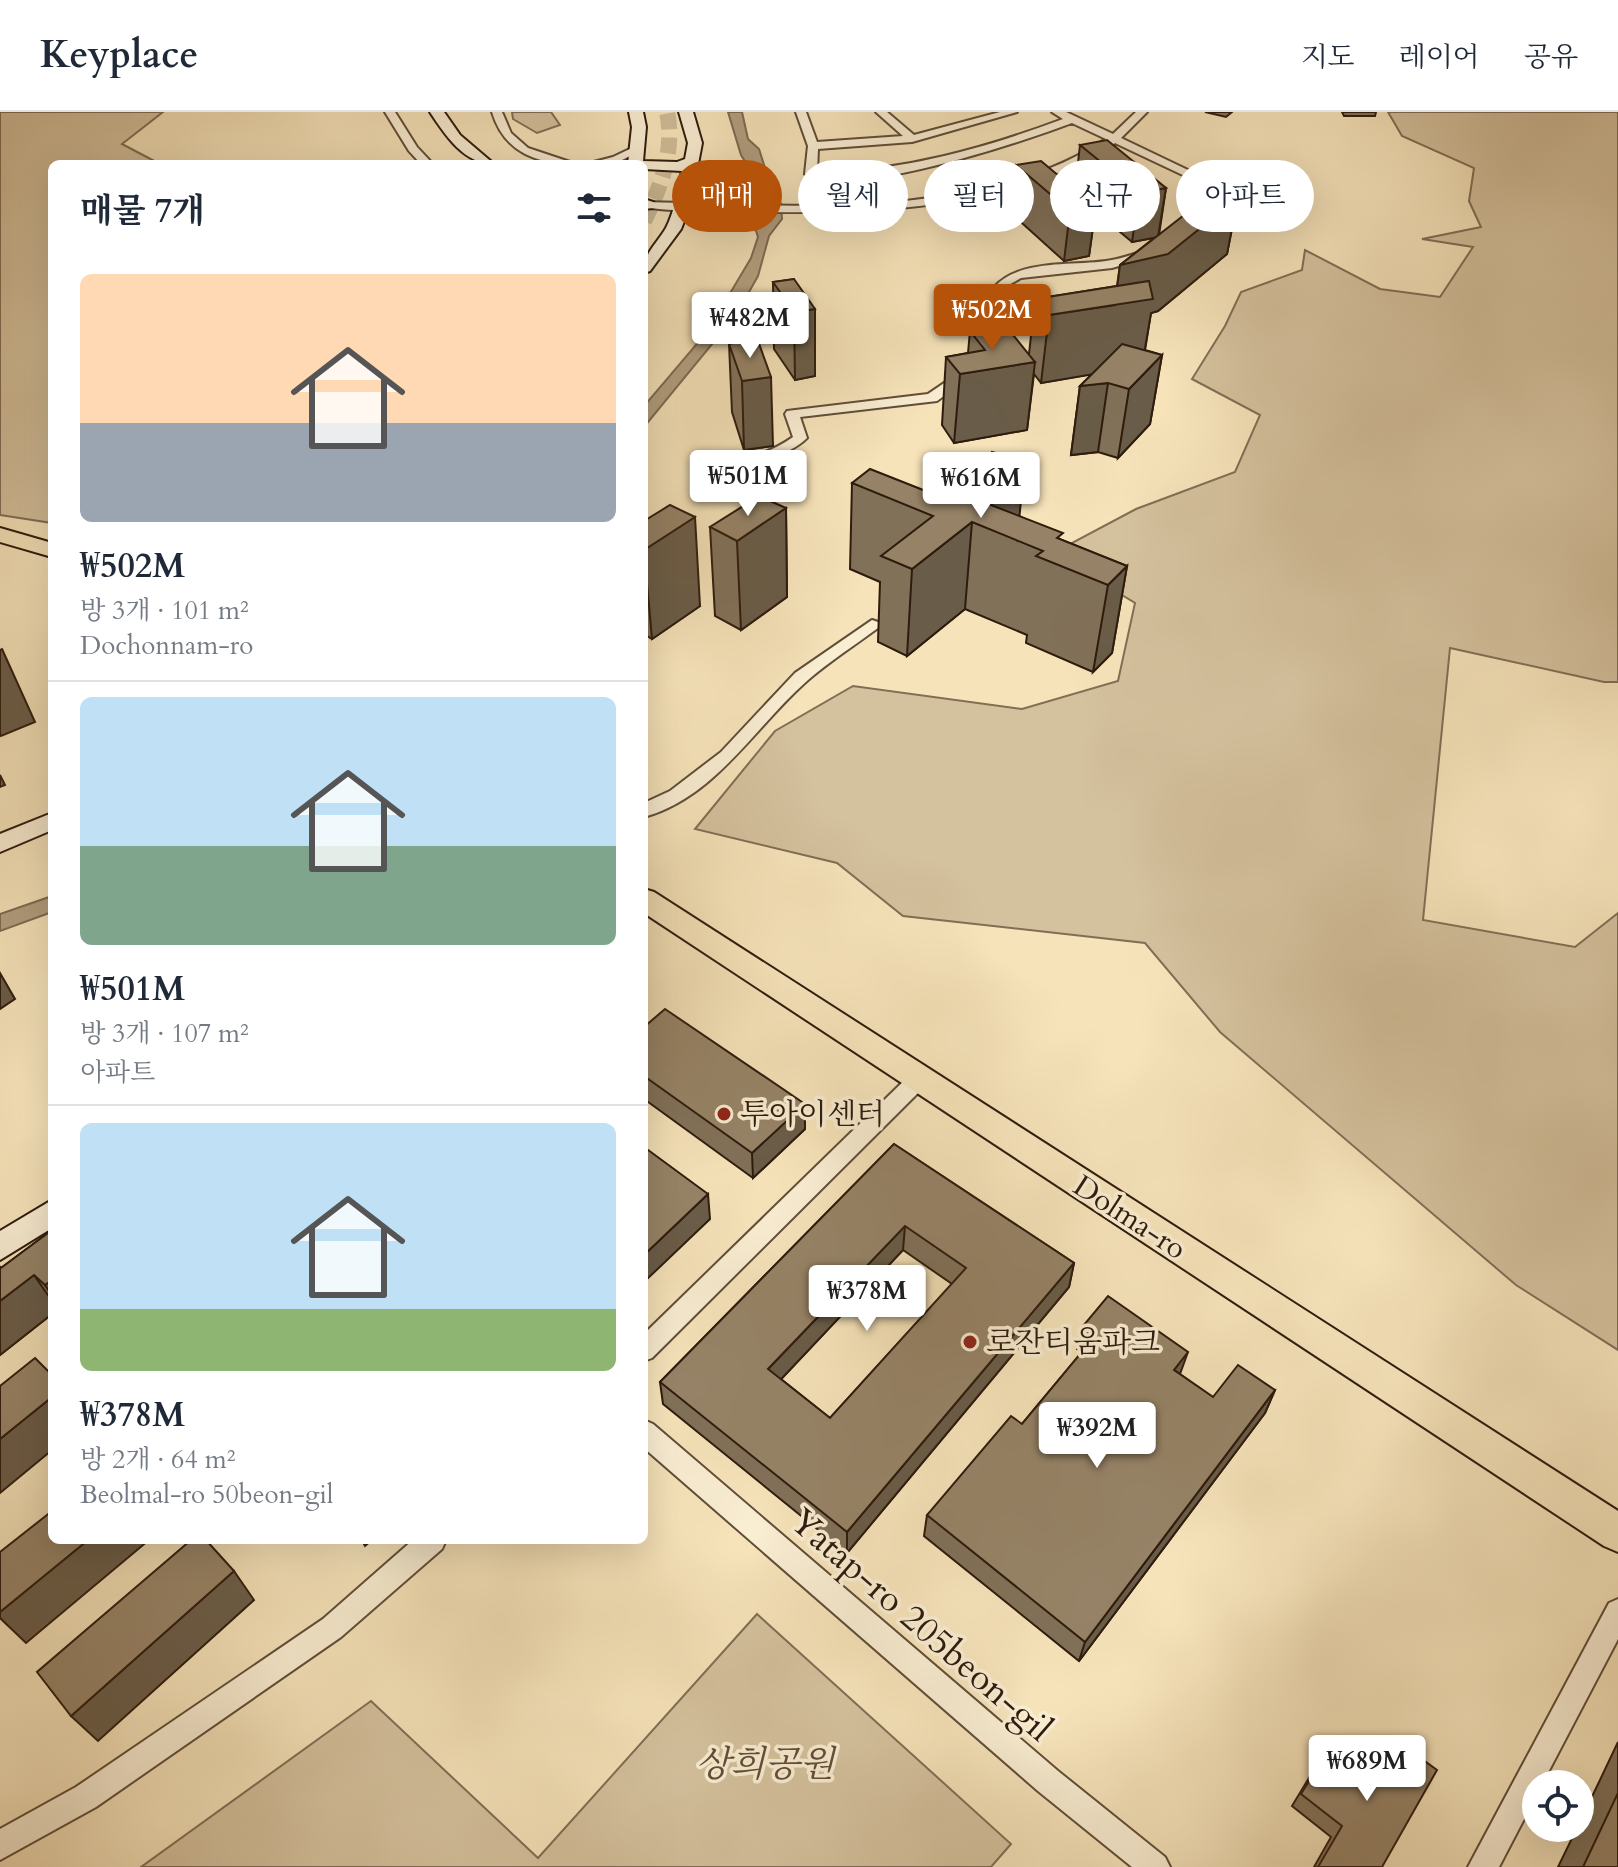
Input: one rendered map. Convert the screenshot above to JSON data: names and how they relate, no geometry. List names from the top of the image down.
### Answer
{
  "streets": {
    "main road": ["Dolma-ro"],
    "street": ["Yatap-ro 205beon-gil"]
  },
  "parks": ["상희공원"],
  "places": ["투아이센터", "로잔티움파크"],
  "page": {
    "header": "Keyplace",
    "nav": ["지도", "레이어", "공유"],
    "chip": [
      "매매",
      "월세",
      "필터",
      "신규",
      "아파트"
    ],
    "heading": "매물 7개",
    "list": [
      {
        "name": "₩502M",
        "note": "방 3개 · 101 m² · Dochonnam-ro"
      },
      {
        "name": "₩501M",
        "note": "방 3개 · 107 m² · 아파트"
      },
      {
        "name": "₩378M",
        "note": "방 2개 · 64 m² · Beolmal-ro 50beon-gil"
      }
    ],
    "price": [
      "₩502M",
      "₩482M",
      "₩501M",
      "₩616M",
      "₩378M",
      "₩392M",
      "₩689M"
    ]
  }
}
